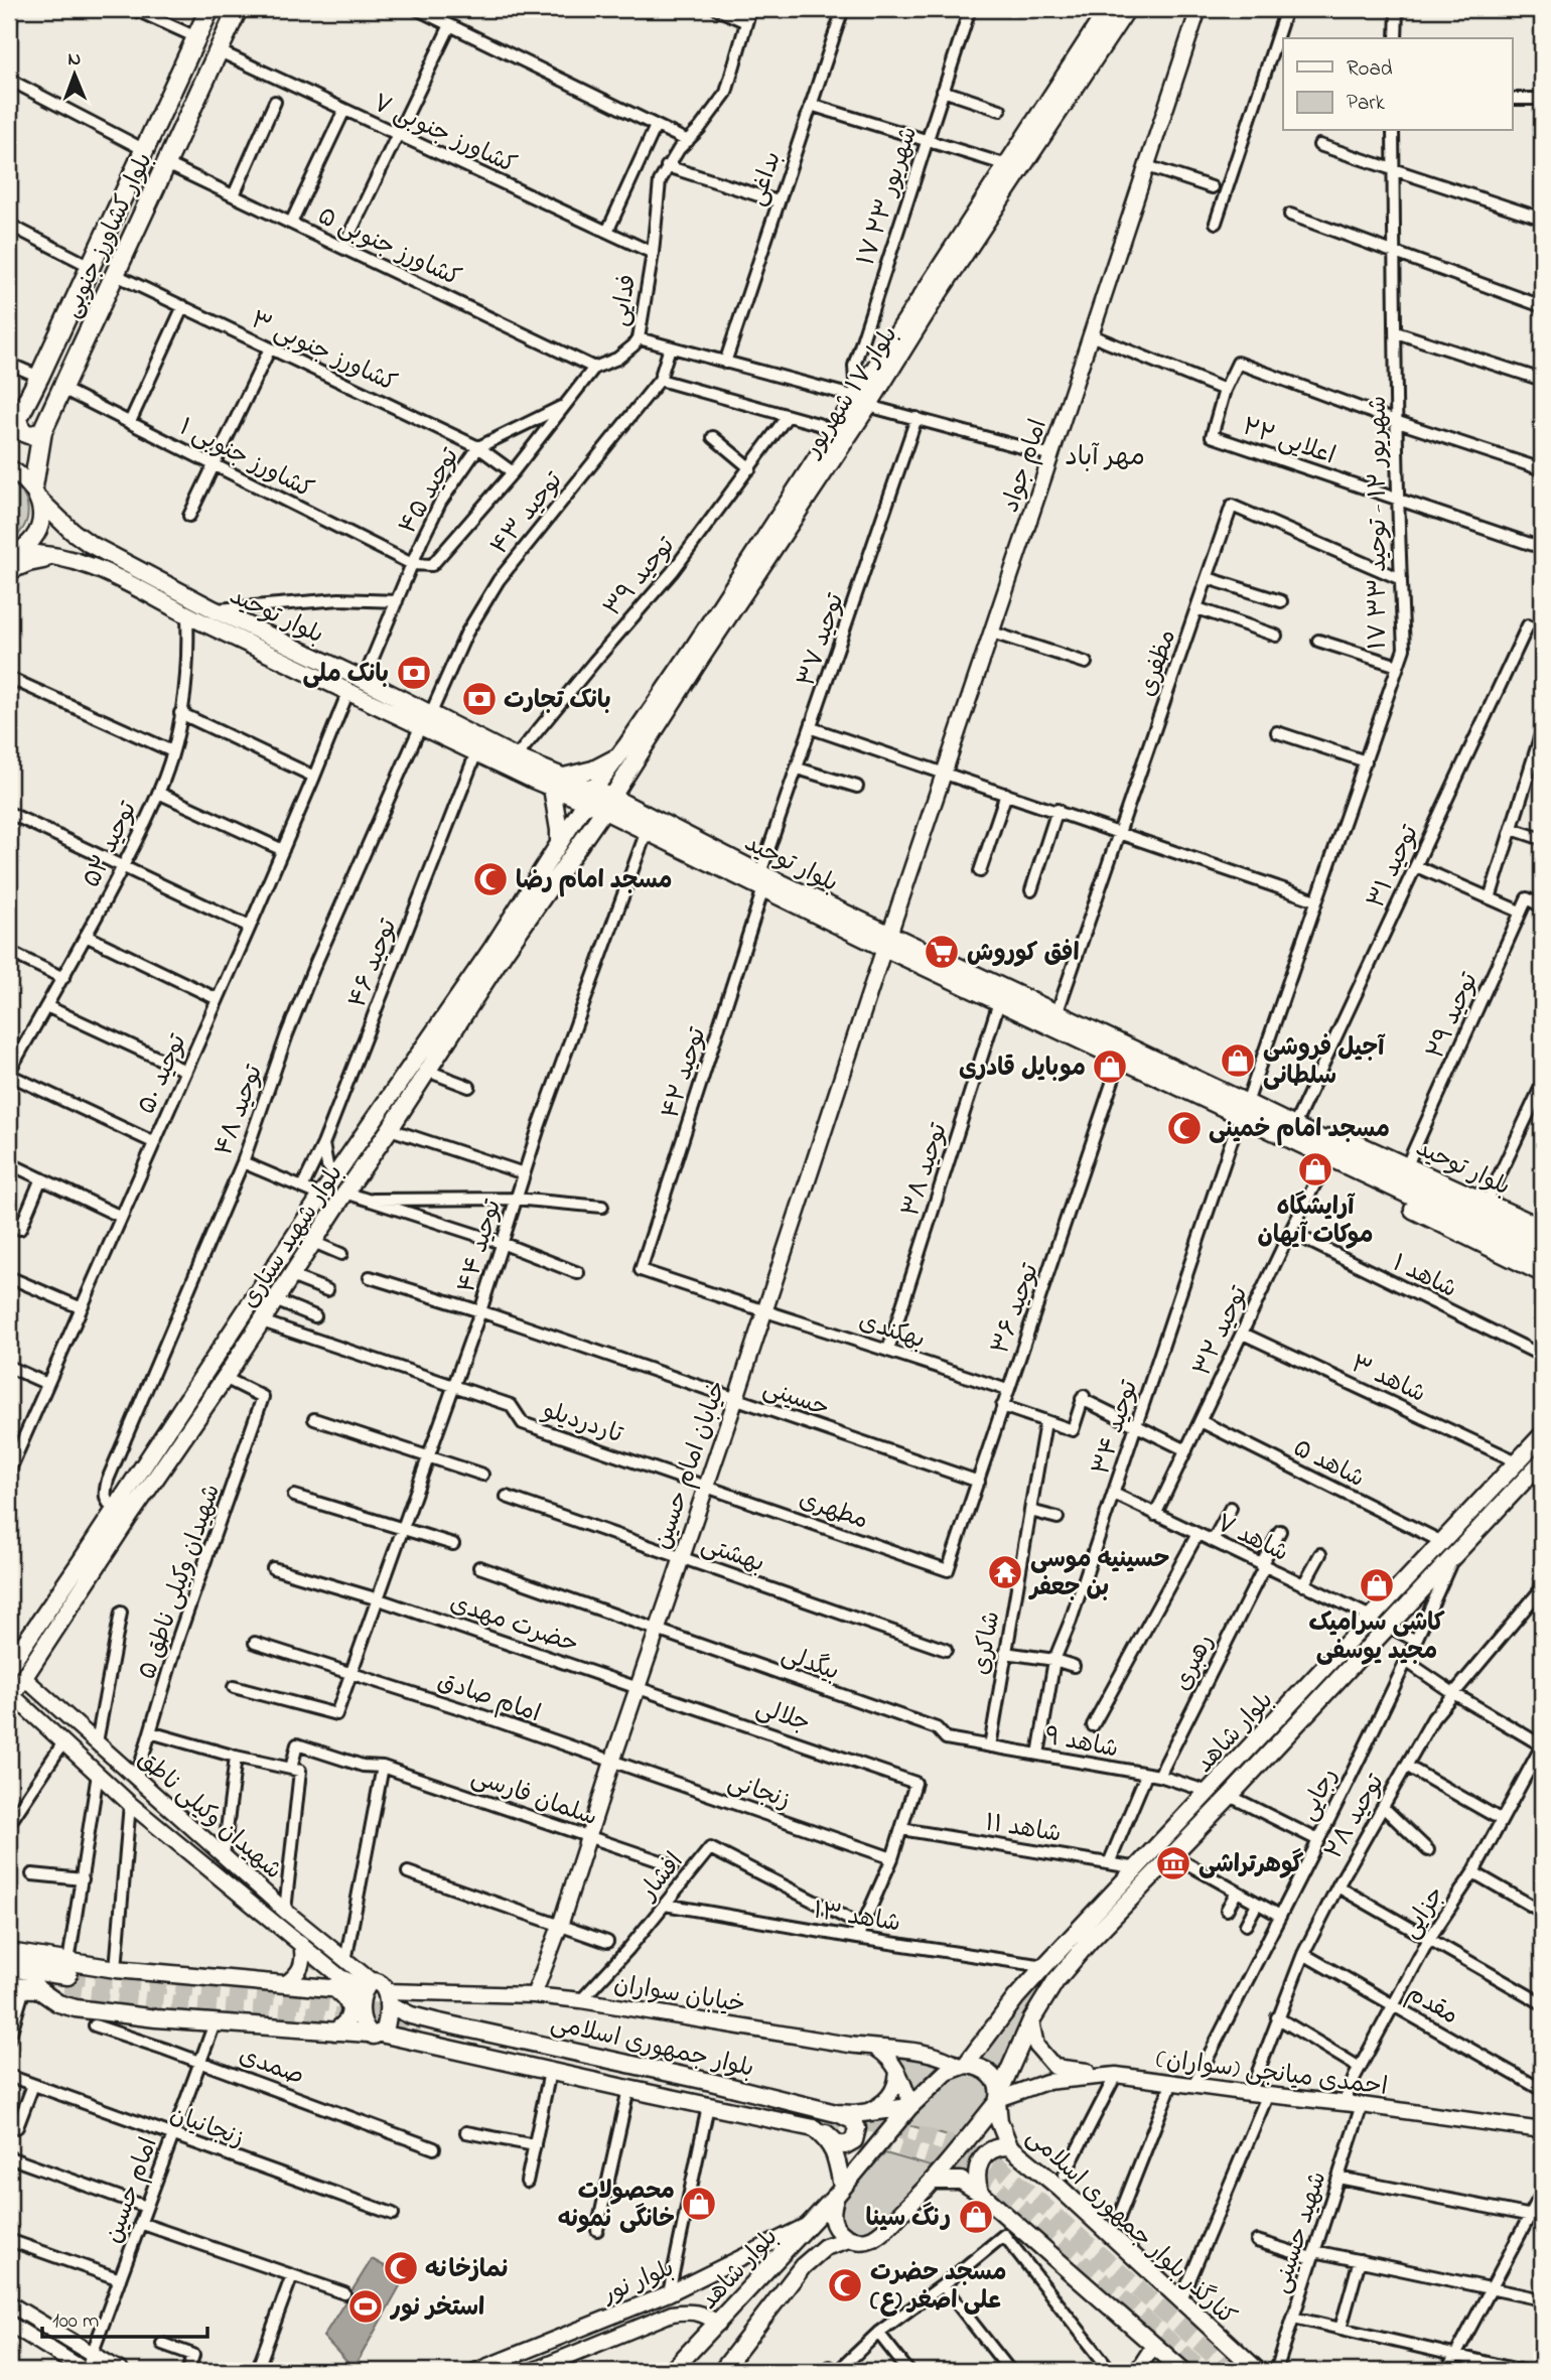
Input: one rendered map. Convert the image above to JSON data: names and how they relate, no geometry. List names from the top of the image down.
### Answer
{
  "streets": {
    "main road": [
      "بلوار کشاورز جنوبی",
      "بلوار ۱۷ شهریور",
      "بلوار توحید",
      "بلوار شهید ستاری",
      "بلوار شاهد",
      "بلوار جمهوری اسلامی",
      "کنارگذر بلوار جمهوری اسلامی"
    ],
    "street": [
      "کشاورز جنوبی ۷",
      "بداغی",
      "۱۷ شهریور ۲۳",
      "کشاورز جنوبی ۵",
      "فدایی",
      "کشاورز جنوبی ۳",
      "اعلایی ۲۲",
      "کشاورز جنوبی ۱",
      "امام جواد",
      "توحید ۴۵",
      "توحید ۴۳",
      "۱۷ شهریور ۱۲ - توحید ۳۳",
      "توحید ۳۹",
      "توحید ۳۷",
      "مظفری",
      "توحید ۵۲",
      "توحید ۳۱",
      "توحید ۴۶",
      "توحید ۲۹",
      "توحید ۴۲",
      "توحید ۵۰",
      "توحید ۴۸",
      "توحید ۳۸",
      "توحید ۴۴",
      "شاهد ۱",
      "توحید ۳۶",
      "بهکندی",
      "توحید ۳۲",
      "شاهد ۳",
      "حسینی",
      "تاردردیلو",
      "توحید ۳۴",
      "شاهد ۵",
      "خیابان امام حسین",
      "مطهری",
      "شاهد ۷",
      "بهشتی",
      "شهیدان وکیلی ناطق ۵",
      "حضرت مهدی",
      "شاکری",
      "بیگدلی",
      "رهبری",
      "امام صادق",
      "جلالی",
      "شاهد ۹",
      "زنجانی",
      "رجایی",
      "سلمان فارسی",
      "شهیدان وکیلی ناطق",
      "توحید ۲۸",
      "شاهد ۱۱",
      "افشار",
      "جزایی",
      "شاهد ۱۳",
      "خیابان سواران",
      "مقدم",
      "صمدی",
      "احمدی میانجی (سواران)",
      "زنجانیان",
      "امام حسین",
      "شهید حسینی",
      "بلوار نور"
    ]
  },
  "crossings": [
    ["کشاورز جنوبی ۷", "بلوار کشاورز جنوبی"],
    ["کشاورز جنوبی ۷", "فدایی"],
    ["۱۷ شهریور ۲۳", "بلوار ۱۷ شهریور"],
    ["بلوار کشاورز جنوبی", "کشاورز جنوبی ۵"],
    ["بلوار کشاورز جنوبی", "کشاورز جنوبی ۳"],
    ["بلوار کشاورز جنوبی", "کشاورز جنوبی ۱"],
    ["بلوار کشاورز جنوبی", "بلوار توحید"],
    ["کشاورز جنوبی ۵", "فدایی"],
    ["فدایی", "کشاورز جنوبی ۳"],
    ["فدایی", "کشاورز جنوبی ۱"],
    ["فدایی", "توحید ۴۵"],
    ["کشاورز جنوبی ۳", "توحید ۴۵"],
    ["بلوار ۱۷ شهریور", "بلوار توحید"],
    ["بلوار ۱۷ شهریور", "بلوار شهید ستاری"],
    ["اعلایی ۲۲", "۱۷ شهریور ۱۲ - توحید ۳۳"],
    ["کشاورز جنوبی ۱", "توحید ۴۵"],
    ["امام جواد", "بلوار توحید"],
    ["امام جواد", "خیابان امام حسین"],
    ["توحید ۴۵", "بلوار توحید"],
    ["توحید ۴۳", "بلوار توحید"],
    ["توحید ۴۳", "توحید ۴۸"],
    ["۱۷ شهریور ۱۲ - توحید ۳۳", "بلوار توحید"],
    ["۱۷ شهریور ۱۲ - توحید ۳۳", "مظفری"],
    ["۱۷ شهریور ۱۲ - توحید ۳۳", "توحید ۳۴"],
    ["توحید ۳۹", "بلوار توحید"],
    ["بلوار توحید", "توحید ۳۷"],
    ["بلوار توحید", "مظفری"],
    ["بلوار توحید", "توحید ۵۲"],
    ["بلوار توحید", "توحید ۳۱"],
    ["بلوار توحید", "توحید ۴۶"],
    ["بلوار توحید", "توحید ۲۹"],
    ["بلوار توحید", "توحید ۴۲"],
    ["بلوار توحید", "توحید ۵۰"],
    ["بلوار توحید", "توحید ۴۸"],
    ["بلوار توحید", "توحید ۳۸"],
    ["بلوار توحید", "بلوار شهید ستاری"],
    ["بلوار توحید", "توحید ۴۴"],
    ["بلوار توحید", "توحید ۳۶"],
    ["بلوار توحید", "توحید ۳۲"],
    ["بلوار توحید", "توحید ۳۴"],
    ["بلوار توحید", "خیابان امام حسین"],
    ["توحید ۳۷", "توحید ۴۲"],
    ["توحید ۴۲", "بهکندی"],
    ["توحید ۴۸", "بلوار شهید ستاری"],
    ["توحید ۳۸", "بهکندی"],
    ["بلوار شهید ستاری", "تاردردیلو"],
    ["بلوار شهید ستاری", "شهیدان وکیلی ناطق ۵"],
    ["بلوار شهید ستاری", "شهیدان وکیلی ناطق"],
    ["توحید ۴۴", "حسینی"],
    ["توحید ۴۴", "تاردردیلو"],
    ["توحید ۴۴", "حضرت مهدی"],
    ["توحید ۴۴", "امام صادق"],
    ["شاهد ۱", "توحید ۳۲"],
    ["توحید ۳۶", "بهکندی"],
    ["توحید ۳۶", "حسینی"],
    ["توحید ۳۶", "مطهری"],
    ["بهکندی", "خیابان امام حسین"],
    ["توحید ۳۲", "شاهد ۳"],
    ["توحید ۳۲", "شاهد ۵"],
    ["توحید ۳۲", "شاهد ۷"],
    ["شاهد ۳", "بلوار شاهد"],
    ["حسینی", "خیابان امام حسین"],
    ["تاردردیلو", "خیابان امام حسین"],
    ["تاردردیلو", "مطهری"],
    ["توحید ۳۴", "شاهد ۷"],
    ["توحید ۳۴", "شاهد ۹"],
    ["شاهد ۵", "بلوار شاهد"],
    ["خیابان امام حسین", "مطهری"],
    ["خیابان امام حسین", "بهشتی"],
    ["خیابان امام حسین", "حضرت مهدی"],
    ["خیابان امام حسین", "بیگدلی"],
    ["خیابان امام حسین", "امام صادق"],
    ["خیابان امام حسین", "جلالی"],
    ["خیابان امام حسین", "زنجانی"],
    ["خیابان امام حسین", "سلمان فارسی"],
    ["خیابان امام حسین", "خیابان سواران"],
    ["شاهد ۷", "رهبری"],
    ["شاهد ۷", "بلوار شاهد"],
    ["شهیدان وکیلی ناطق ۵", "شهیدان وکیلی ناطق"],
    ["حضرت مهدی", "جلالی"],
    ["شاکری", "شاهد ۹"],
    ["بیگدلی", "شاهد ۹"],
    ["رهبری", "شاهد ۹"],
    ["امام صادق", "زنجانی"],
    ["جلالی", "شاهد ۱۱"],
    ["بلوار شاهد", "شاهد ۹"],
    ["بلوار شاهد", "رجایی"],
    ["بلوار شاهد", "شاهد ۱۱"],
    ["بلوار شاهد", "شاهد ۱۳"],
    ["بلوار شاهد", "خیابان سواران"],
    ["بلوار شاهد", "بلوار جمهوری اسلامی"],
    ["بلوار شاهد", "احمدی میانجی (سواران)"],
    ["بلوار شاهد", "کنارگذر بلوار جمهوری اسلامی"],
    ["بلوار شاهد", "بلوار نور"],
    ["رجایی", "احمدی میانجی (سواران)"],
    ["شهیدان وکیلی ناطق", "بلوار جمهوری اسلامی"],
    ["توحید ۲۸", "مقدم"],
    ["توحید ۲۸", "احمدی میانجی (سواران)"],
    ["افشار", "شاهد ۱۳"],
    ["افشار", "خیابان سواران"],
    ["جزایی", "مقدم"],
    ["جزایی", "احمدی میانجی (سواران)"],
    ["خیابان سواران", "بلوار جمهوری اسلامی"],
    ["بلوار جمهوری اسلامی", "امام حسین"],
    ["صمدی", "امام حسین"],
    ["احمدی میانجی (سواران)", "کنارگذر بلوار جمهوری اسلامی"],
    ["احمدی میانجی (سواران)", "شهید حسینی"],
    ["زنجانیان", "امام حسین"]
  ],
  "districts": ["مهر آباد"],
  "places": {
    "bank": ["بانک ملی", "بانک تجارت"],
    "mosque": [
      "مسجد امام رضا",
      "مسجد امام خمینی",
      "نمازخانه",
      "مسجد حضرت علی اصغر (ع)"
    ],
    "supermarket": ["افق کوروش"],
    "shop": [
      "آجیل فروشی سلطانی",
      "موبایل قادری",
      "آرایشگاه موکات آیهان",
      "کاشی سرامیک مجید یوسفی",
      "محصولات خانگی نمونه",
      "رنگ سینا"
    ],
    "temple": ["حسینیه موسی بن جعفر"],
    "museum": ["گوهرتراشی"],
    "sports": ["استخر نور"]
  },
  "legend": ["Road", "Park"],
  "scale_bar": "100 m",
  "north": "top"
}
